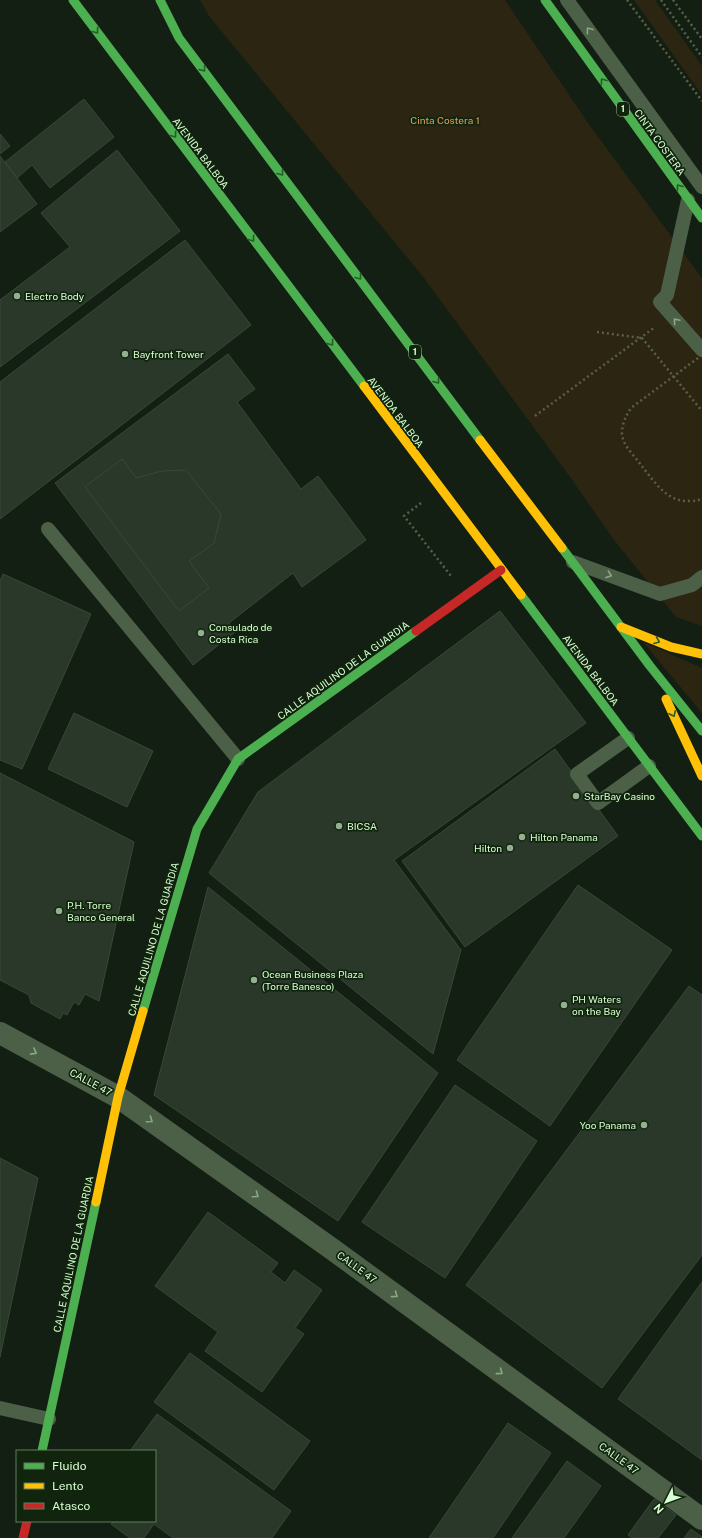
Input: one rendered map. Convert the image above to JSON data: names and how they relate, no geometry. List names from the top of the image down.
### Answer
{
  "streets": {
    "main road": [
      "1",
      "CINTA COSTERA",
      "AVENIDA BALBOA",
      "CALLE AQUILINO DE LA GUARDIA"
    ],
    "street": ["CALLE 47"]
  },
  "crossings": [
    ["AVENIDA BALBOA", "CALLE AQUILINO DE LA GUARDIA"],
    ["CALLE AQUILINO DE LA GUARDIA", "CALLE 47"]
  ],
  "one_way": ["CINTA COSTERA", "CALLE 47"],
  "parks": ["Cinta Costera 1"],
  "places": [
    "Electro Body",
    "Bayfront Tower",
    "Consulado de Costa Rica",
    "StarBay Casino",
    "BICSA",
    "Hilton Panama",
    "Hilton",
    "P.H. Torre Banco General",
    "Ocean Business Plaza (Torre Banesco)",
    "PH Waters on the Bay",
    "Yoo Panama"
  ],
  "legend": ["Fluido", "Lento", "Atasco"],
  "north": "bottom left"
}
